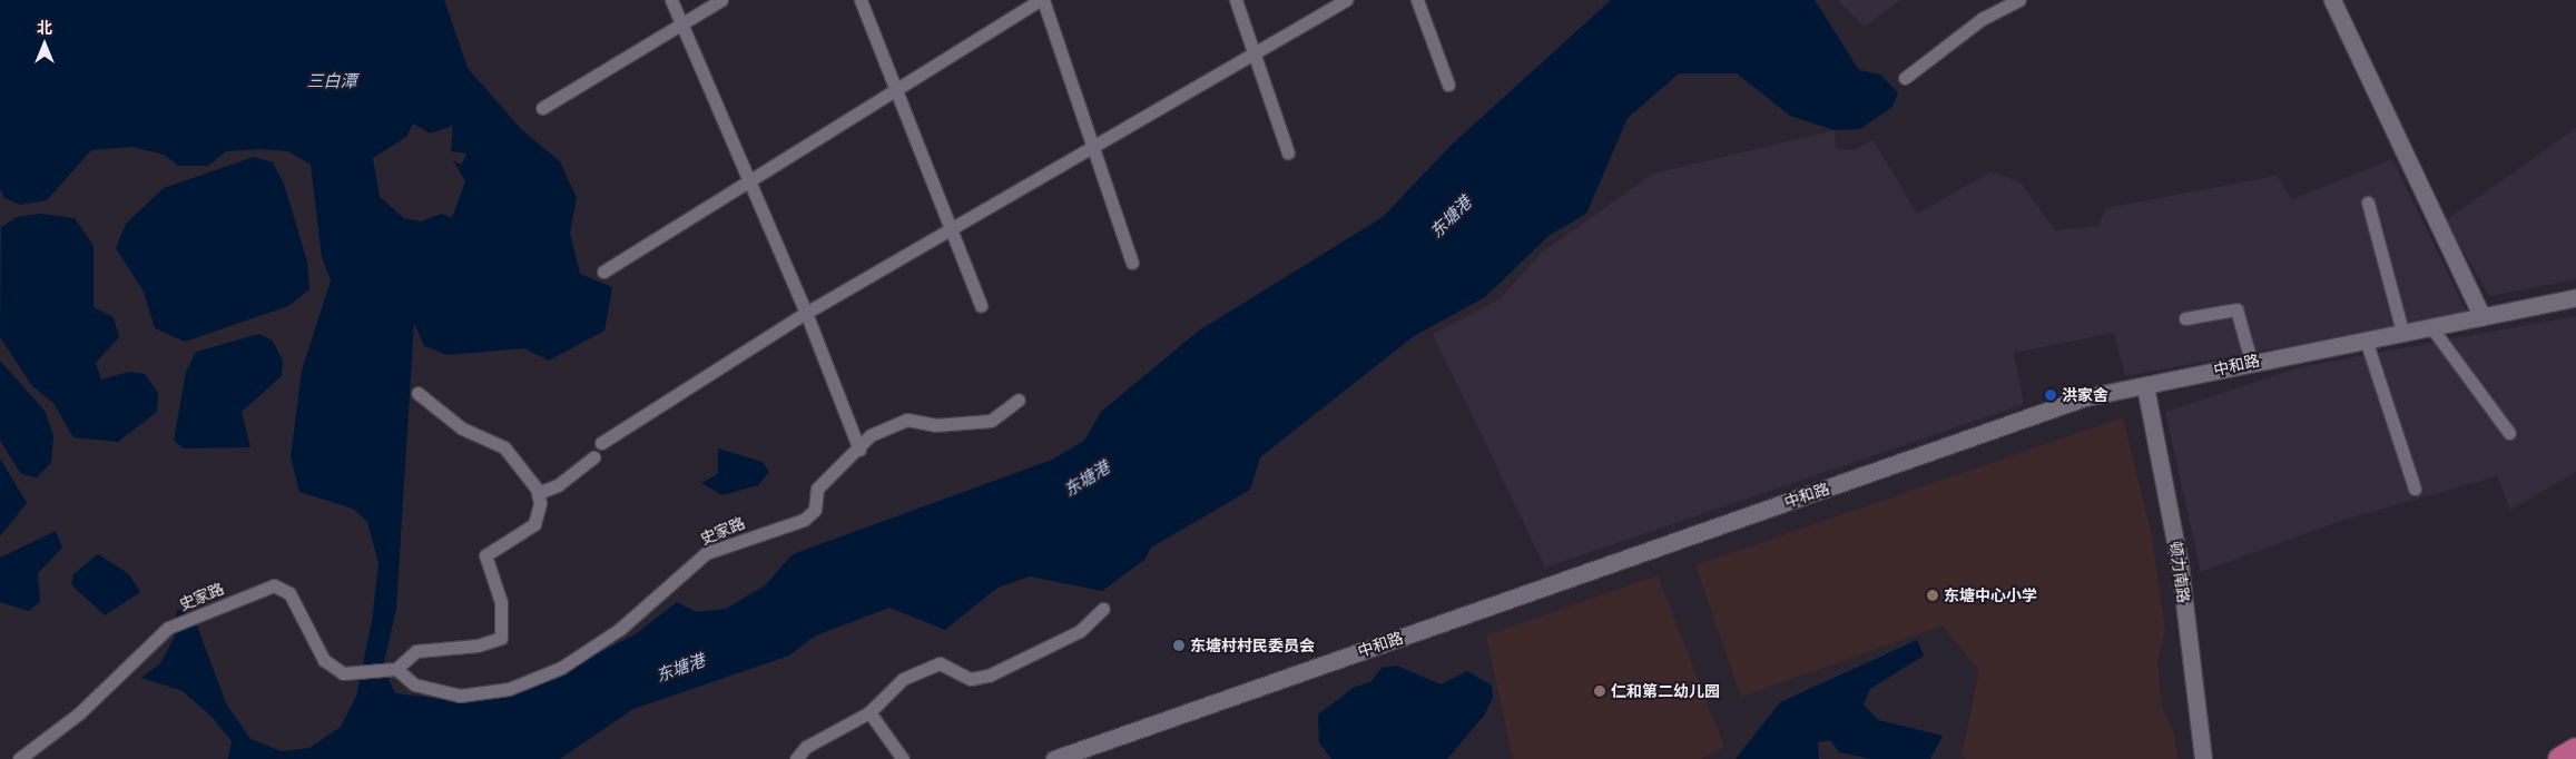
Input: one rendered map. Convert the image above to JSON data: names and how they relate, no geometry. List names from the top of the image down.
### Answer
{
  "streets": {
    "street": ["中和路", "史家路", "顿力南路"]
  },
  "crossings": [
    ["中和路", "顿力南路"]
  ],
  "water": ["三白潭", "东塘港"],
  "places": [
    "洪家舍",
    "东塘中心小学",
    "东塘村村民委员会",
    "仁和第二幼儿园"
  ],
  "north": "top"
}
